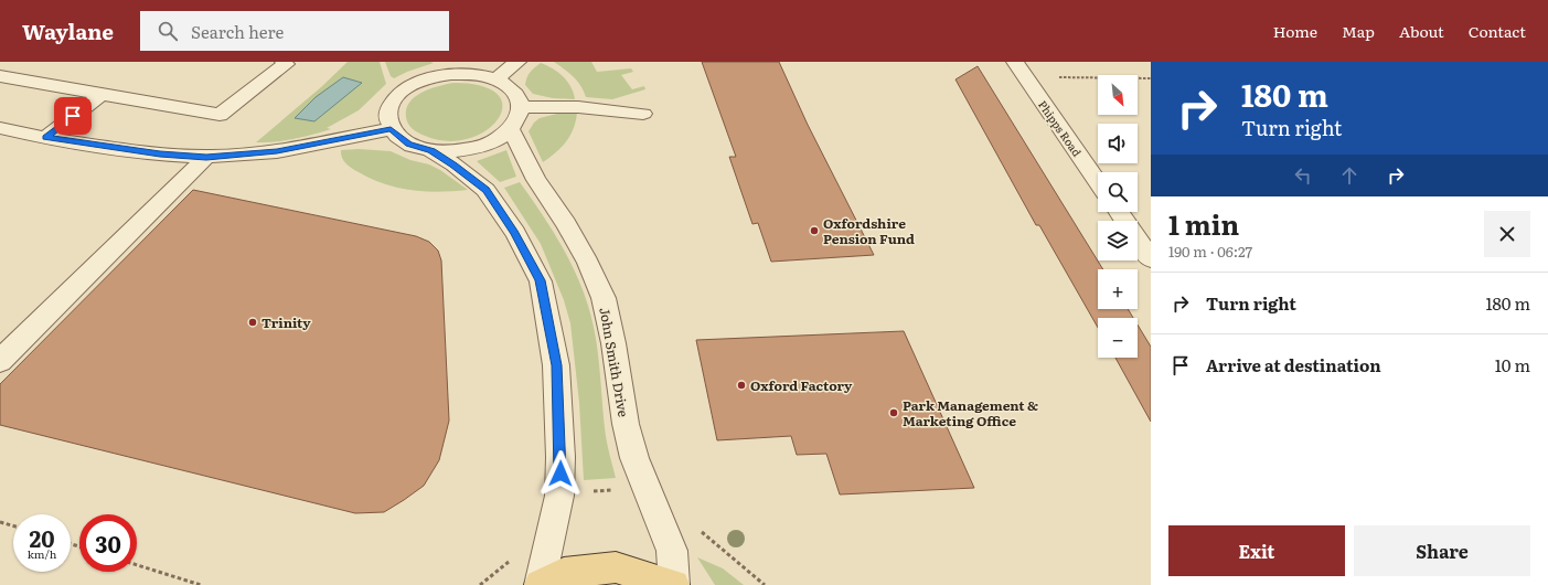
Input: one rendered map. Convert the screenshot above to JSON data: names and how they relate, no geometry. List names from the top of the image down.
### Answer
{
  "streets": {
    "street": ["Phipps Road", "John Smith Drive"]
  },
  "places": [
    "Oxfordshire Pension Fund",
    "Trinity",
    "Oxford Factory",
    "Park Management & Marketing Office"
  ],
  "north": "bottom right",
  "page": {
    "header": "Waylane",
    "search": "Search here",
    "nav": [
      "Home",
      "Map",
      "About",
      "Contact"
    ],
    "turn": ["180 m", "Turn right"],
    "map_buttons": ["+", "−"],
    "heading": ["1 min", "190 m · 06:27"],
    "list": [
      {
        "name": "Turn right",
        "value": "180 m"
      },
      {
        "name": "Arrive at destination",
        "value": "10 m"
      }
    ],
    "speed": "20 km/h",
    "limit": "30",
    "buttons": ["Exit", "Share"]
  }
}
